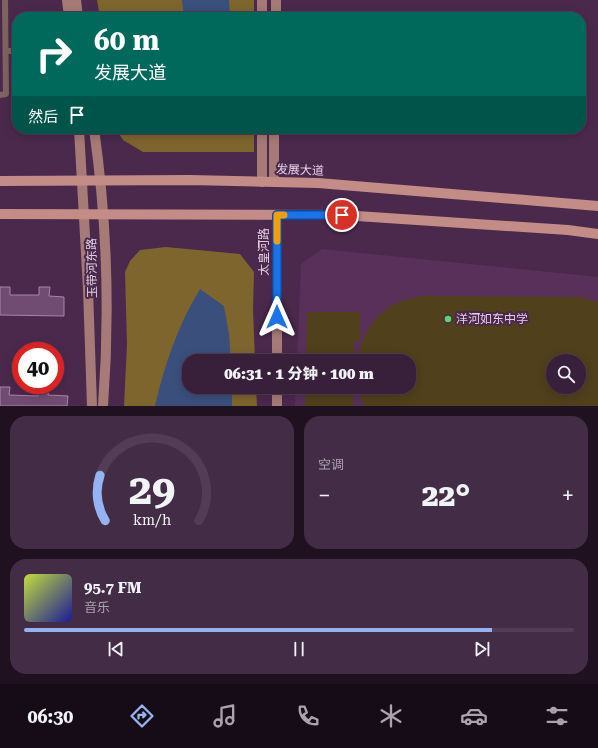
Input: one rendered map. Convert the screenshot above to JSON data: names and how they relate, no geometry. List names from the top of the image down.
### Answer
{
  "streets": {
    "main road": ["发展大道"],
    "street": ["太皇河路", "玉带河东路"]
  },
  "crossings": [
    ["发展大道", "玉带河东路"]
  ],
  "places": ["洋河如东中学"],
  "page": {
    "turn": ["60 m", "发展大道"],
    "then": "然后",
    "limit": "40",
    "trip": "06:31 · 1 分钟 · 100 m",
    "tile": "空调",
    "heat": ["−", "22°", "+"],
    "song": ["95.7 FM", "音乐"],
    "tabs": "06:30",
    "gauge": ["29", "km/h"]
  }
}
